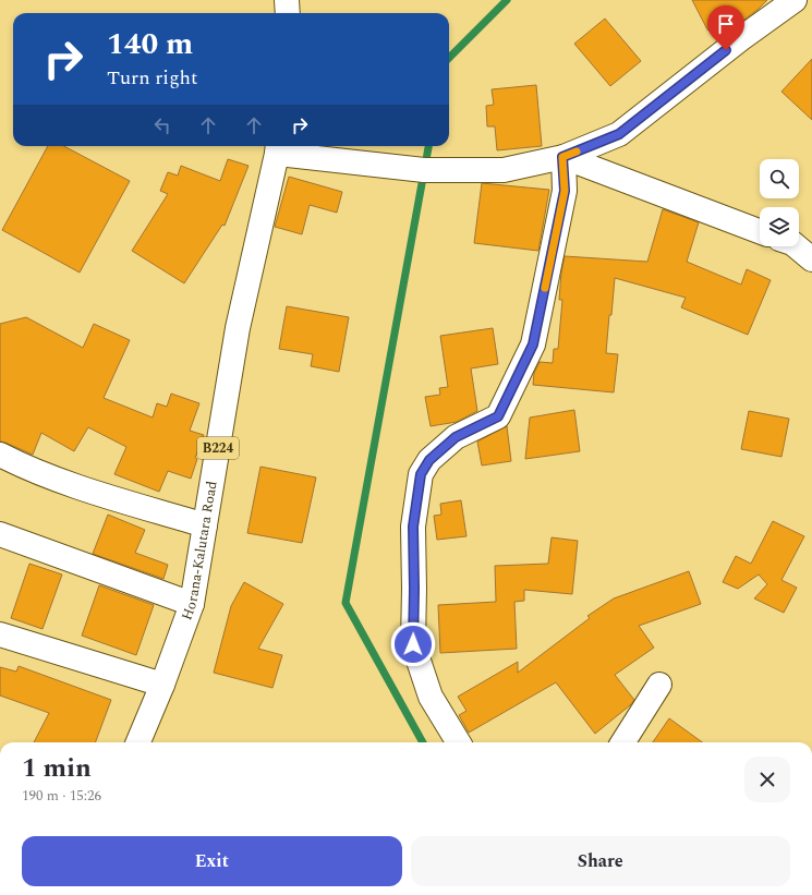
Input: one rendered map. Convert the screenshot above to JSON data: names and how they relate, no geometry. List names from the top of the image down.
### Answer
{
  "streets": {
    "street": ["B224", "Horana-Kalutara Road"]
  },
  "page": {
    "turn": ["140 m", "Turn right"],
    "heading": ["1 min", "190 m · 15:26"],
    "buttons": ["Exit", "Share"]
  }
}
